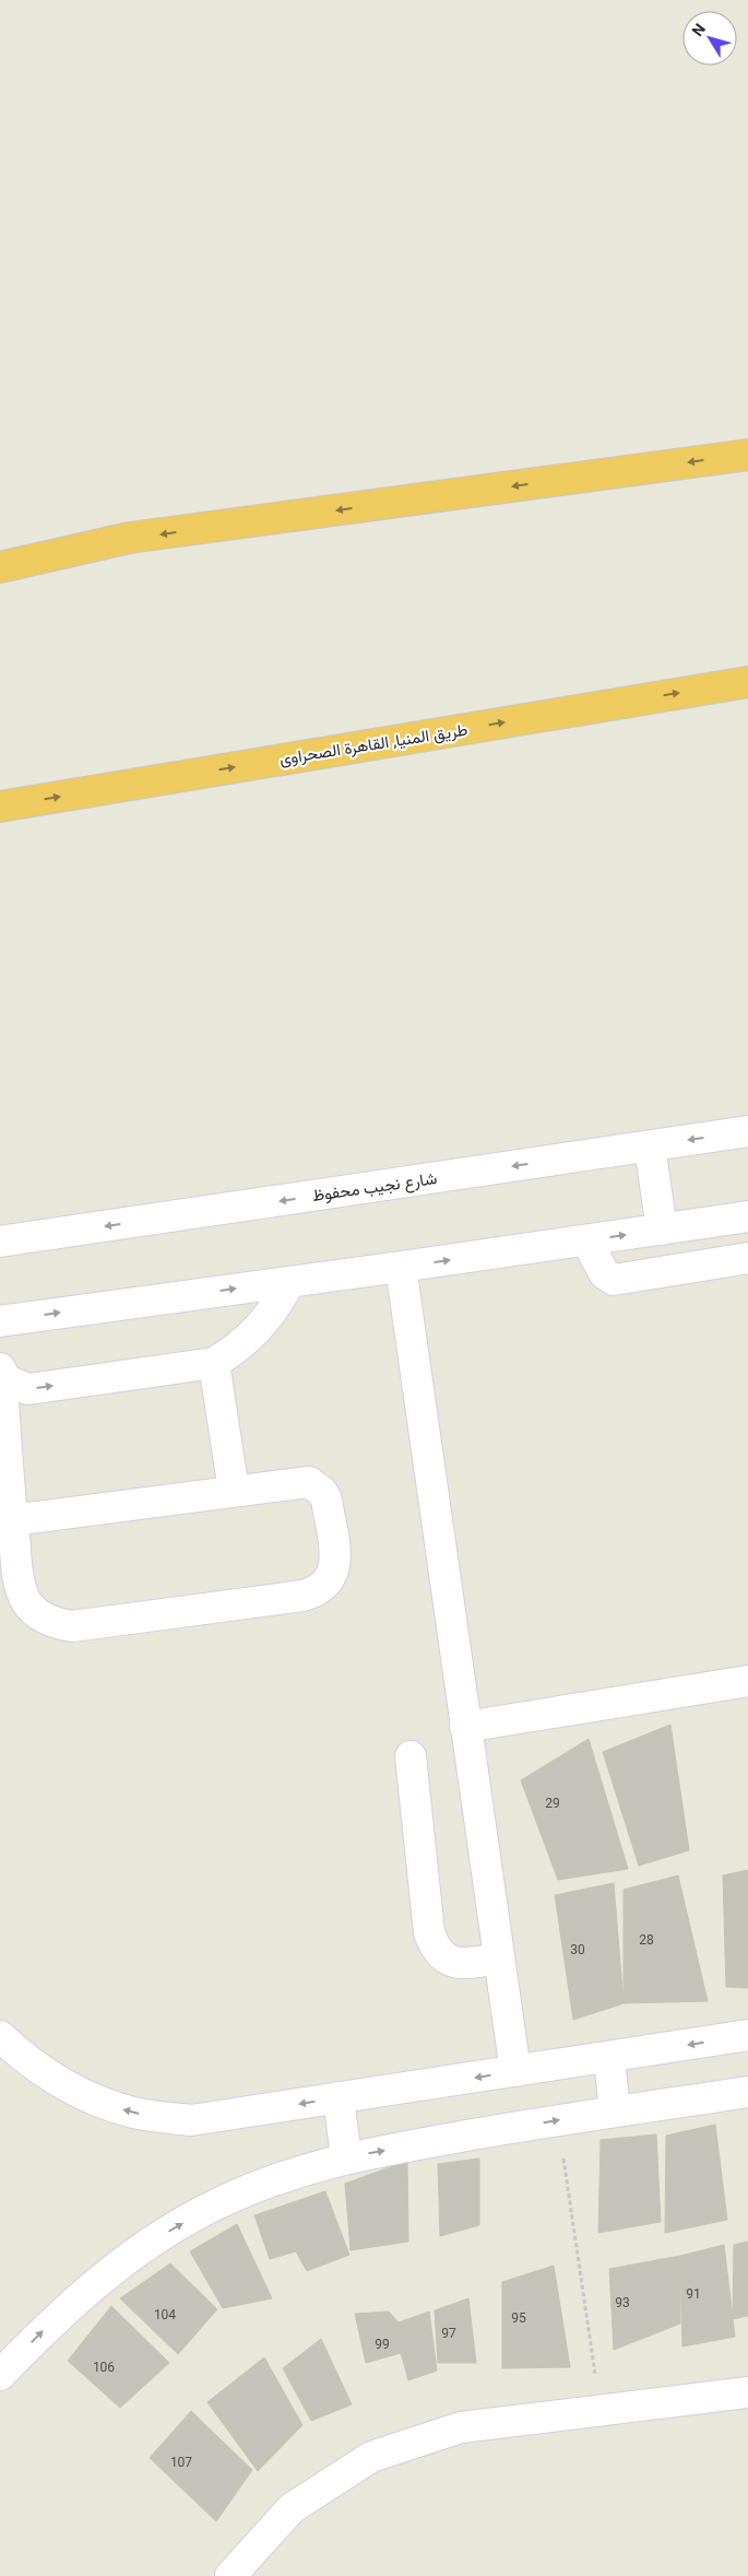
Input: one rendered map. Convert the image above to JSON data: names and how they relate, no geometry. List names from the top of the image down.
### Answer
{
  "streets": {
    "highway": ["طريق المنيا, القاهرة الصحراوى"],
    "street": ["شارع نجيب محفوظ"]
  },
  "house_numbers": [
    "29",
    "28",
    "30",
    "91",
    "93",
    "104",
    "95",
    "97",
    "99",
    "106",
    "107"
  ],
  "north": "top left"
}
